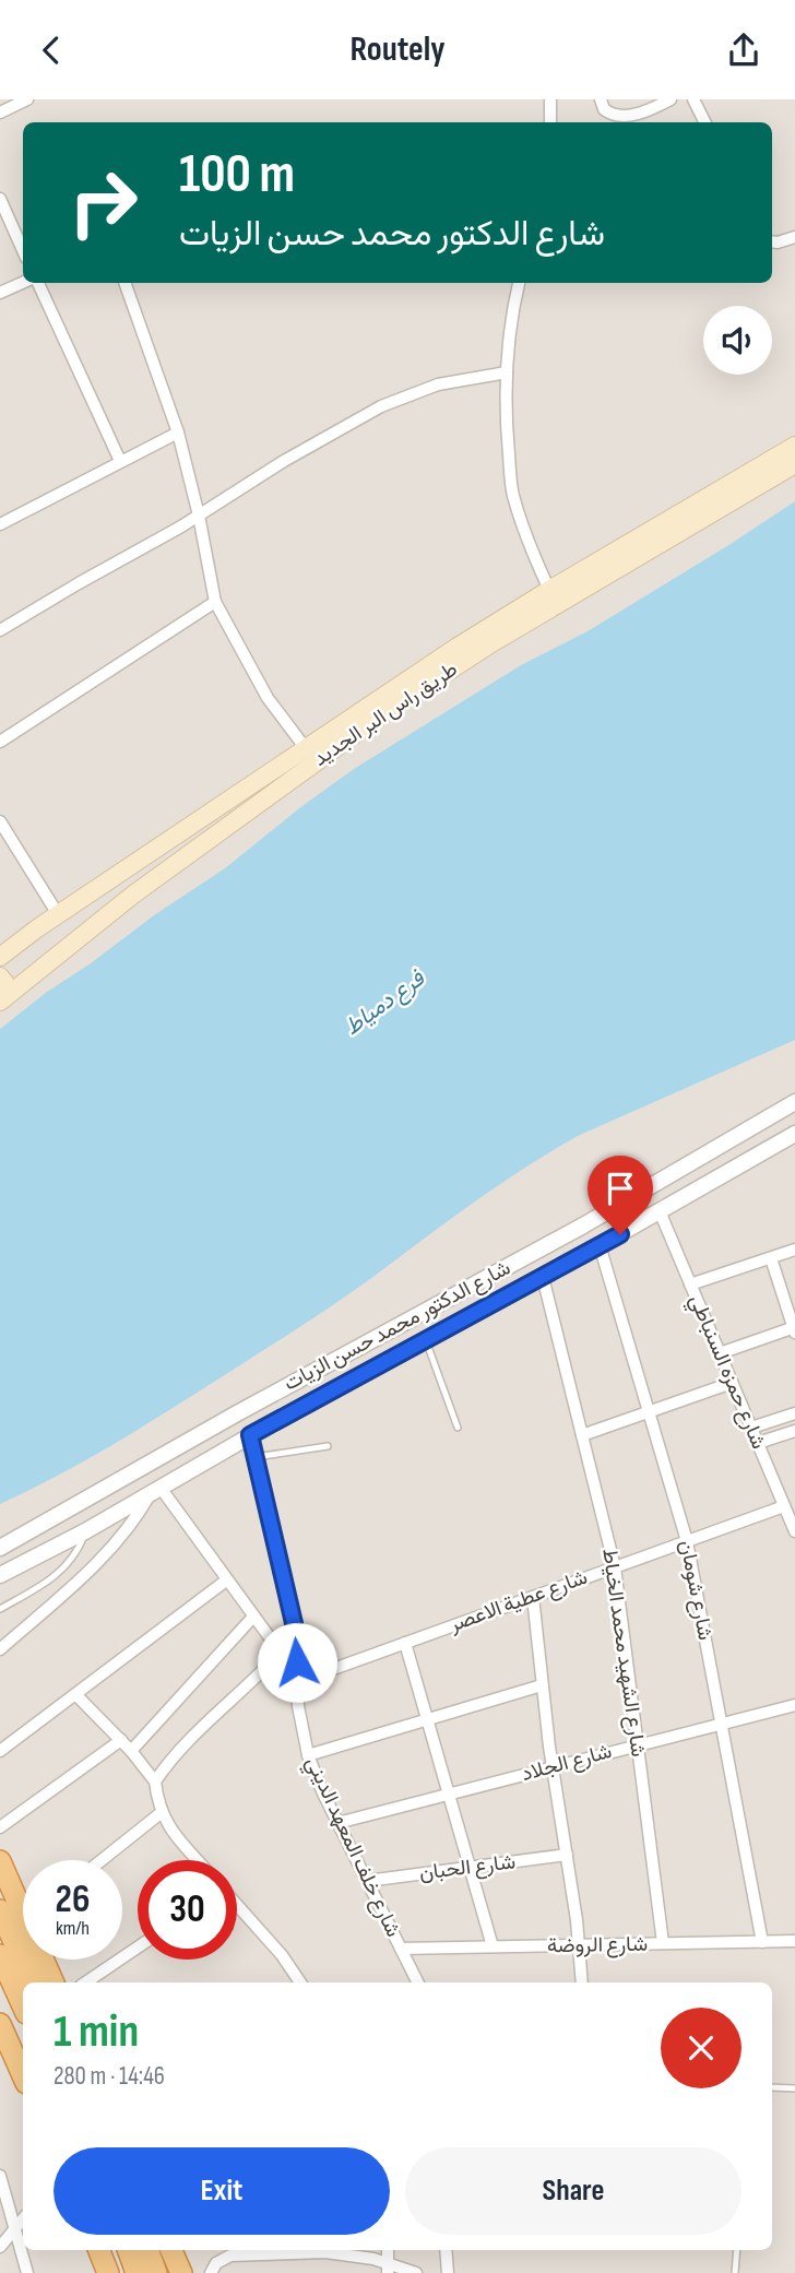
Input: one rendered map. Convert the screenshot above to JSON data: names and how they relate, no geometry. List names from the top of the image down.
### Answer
{
  "streets": {
    "main road": ["طريق راس البر الجديد"],
    "street": [
      "شارع الدكتور محمد حسن الزيات",
      "شارع حمزه السنباطي",
      "شارع شومان",
      "شارع عطية الاعصر",
      "شارع الشهيد محمد الخياط",
      "شارع الجلاد",
      "شارع خلف المعهد الديني",
      "شارع الحبان",
      "شارع الروضة"
    ]
  },
  "crossings": [
    ["شارع الدكتور محمد حسن الزيات", "شارع حمزه السنباطي"],
    ["شارع الدكتور محمد حسن الزيات", "شارع شومان"],
    ["شارع الدكتور محمد حسن الزيات", "شارع الشهيد محمد الخياط"],
    ["شارع الدكتور محمد حسن الزيات", "شارع خلف المعهد الديني"],
    ["شارع حمزه السنباطي", "شارع عطية الاعصر"],
    ["شارع شومان", "شارع عطية الاعصر"],
    ["شارع شومان", "شارع الجلاد"],
    ["شارع شومان", "شارع الروضة"],
    ["شارع عطية الاعصر", "شارع الشهيد محمد الخياط"],
    ["شارع عطية الاعصر", "شارع خلف المعهد الديني"],
    ["شارع الشهيد محمد الخياط", "شارع الجلاد"],
    ["شارع الشهيد محمد الخياط", "شارع الروضة"],
    ["شارع الجلاد", "شارع خلف المعهد الديني"],
    ["شارع خلف المعهد الديني", "شارع الحبان"],
    ["شارع خلف المعهد الديني", "شارع الروضة"]
  ],
  "water": ["فرع دمياط"],
  "page": {
    "header": "Routely",
    "turn": ["100 m", "شارع الدكتور محمد حسن الزيات"],
    "speed": "26 km/h",
    "limit": "30",
    "heading": ["1 min", "280 m · 14:46"],
    "buttons": ["Exit", "Share"]
  }
}
